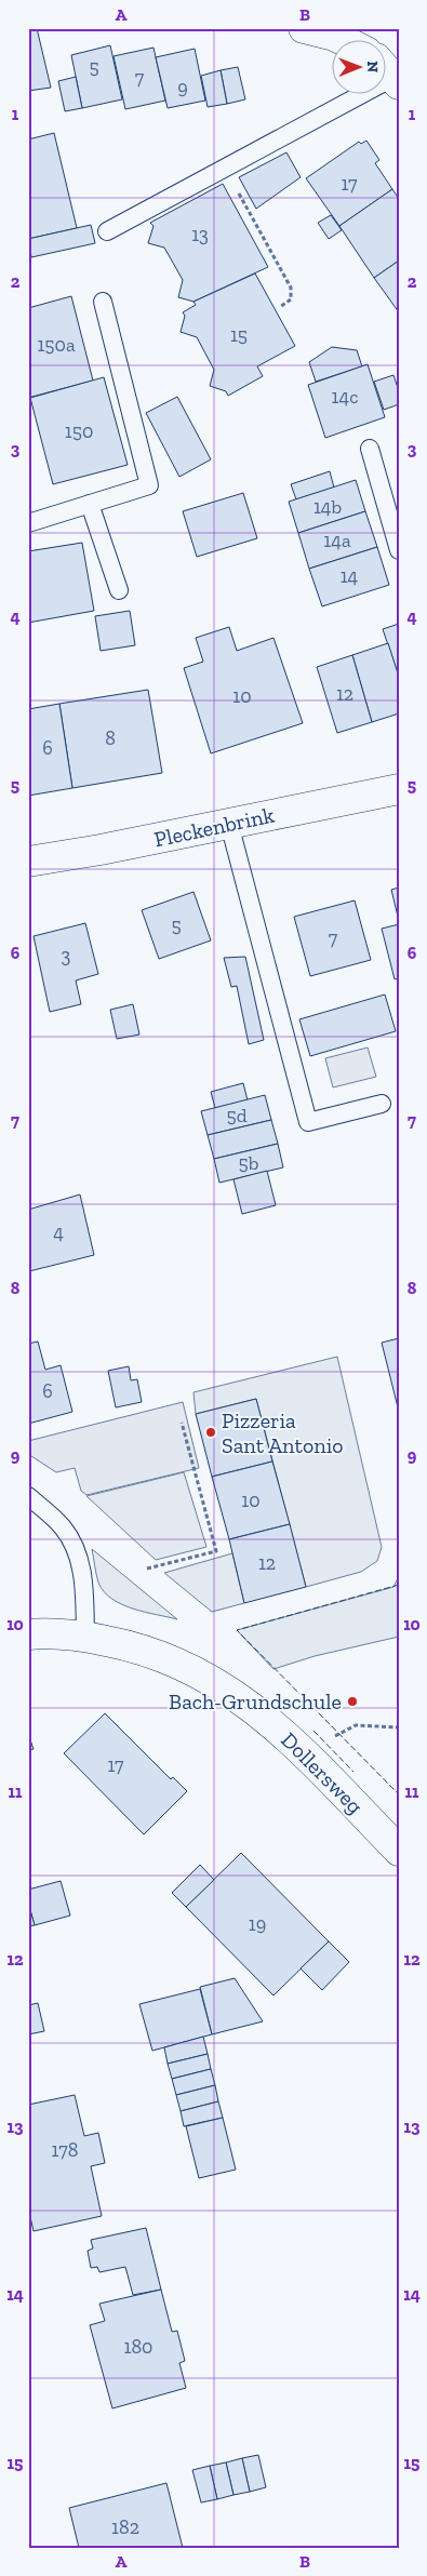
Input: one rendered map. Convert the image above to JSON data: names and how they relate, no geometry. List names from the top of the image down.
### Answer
{
  "streets": {
    "street": ["Pleckenbrink", "Dollersweg"]
  },
  "places": ["Pizzeria Sant Antonio", "Bach-Grundschule"],
  "house_numbers": [
    "5",
    "7",
    "9",
    "17",
    "13",
    "15",
    "150a",
    "14c",
    "150",
    "14b",
    "14a",
    "14",
    "12",
    "10",
    "8",
    "6",
    "5",
    "7",
    "3",
    "5d",
    "5b",
    "4",
    "6",
    "10",
    "12",
    "17",
    "19",
    "178",
    "180",
    "182"
  ],
  "north": "right",
  "grid": {
    "columns": ["A", "B"],
    "rows": [
      "1",
      "2",
      "3",
      "4",
      "5",
      "6",
      "7",
      "8",
      "9",
      "10",
      "11",
      "12",
      "13",
      "14",
      "15"
    ]
  }
}
